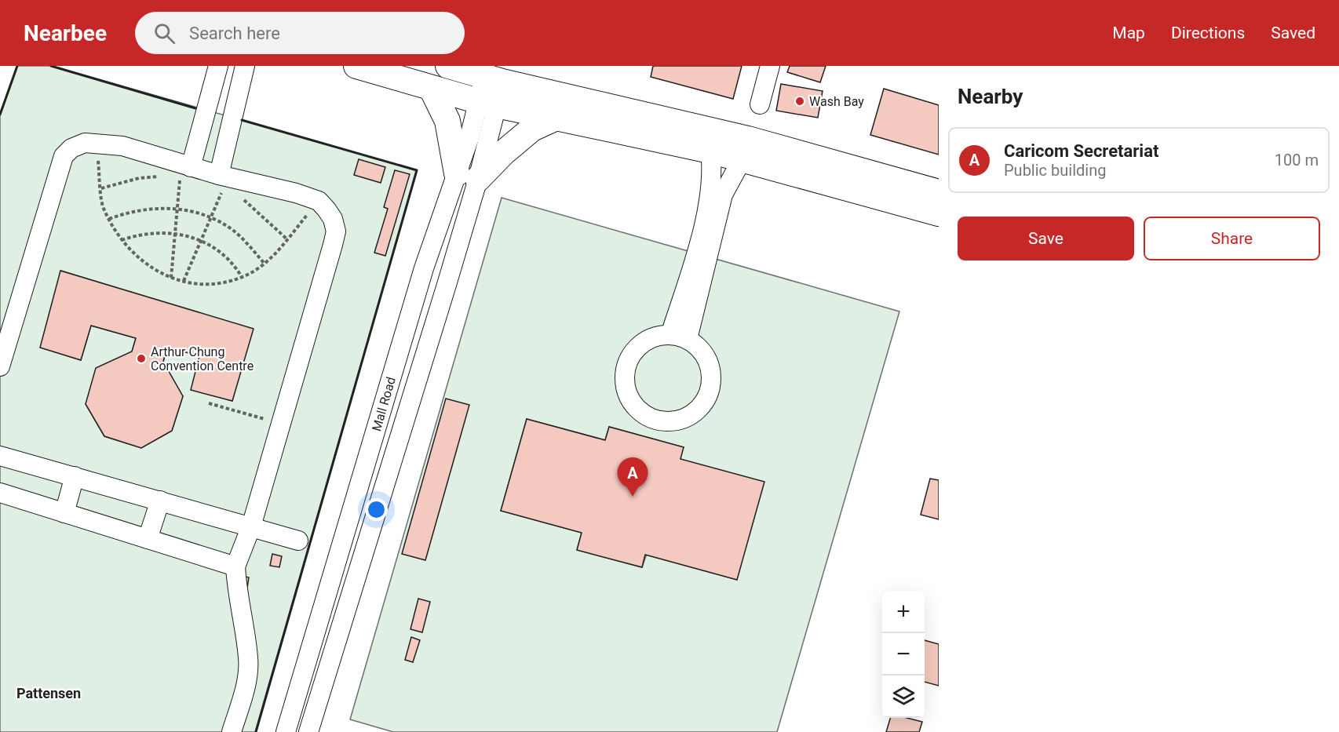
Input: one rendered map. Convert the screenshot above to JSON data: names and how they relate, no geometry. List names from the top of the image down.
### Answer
{
  "streets": {
    "street": ["Mall Road"]
  },
  "districts": ["Pattensen"],
  "places": ["Wash Bay", "Arthur Chung Convention Centre"],
  "page": {
    "header": "Nearbee",
    "search": "Search here",
    "nav": ["Map", "Directions", "Saved"],
    "heading": "Nearby",
    "list": [
      {
        "mark": "A",
        "name": "Caricom Secretariat",
        "note": "Public building",
        "value": "100 m"
      }
    ],
    "buttons": ["Save", "Share"],
    "pins": "A",
    "map_buttons": ["+", "−"]
  }
}
